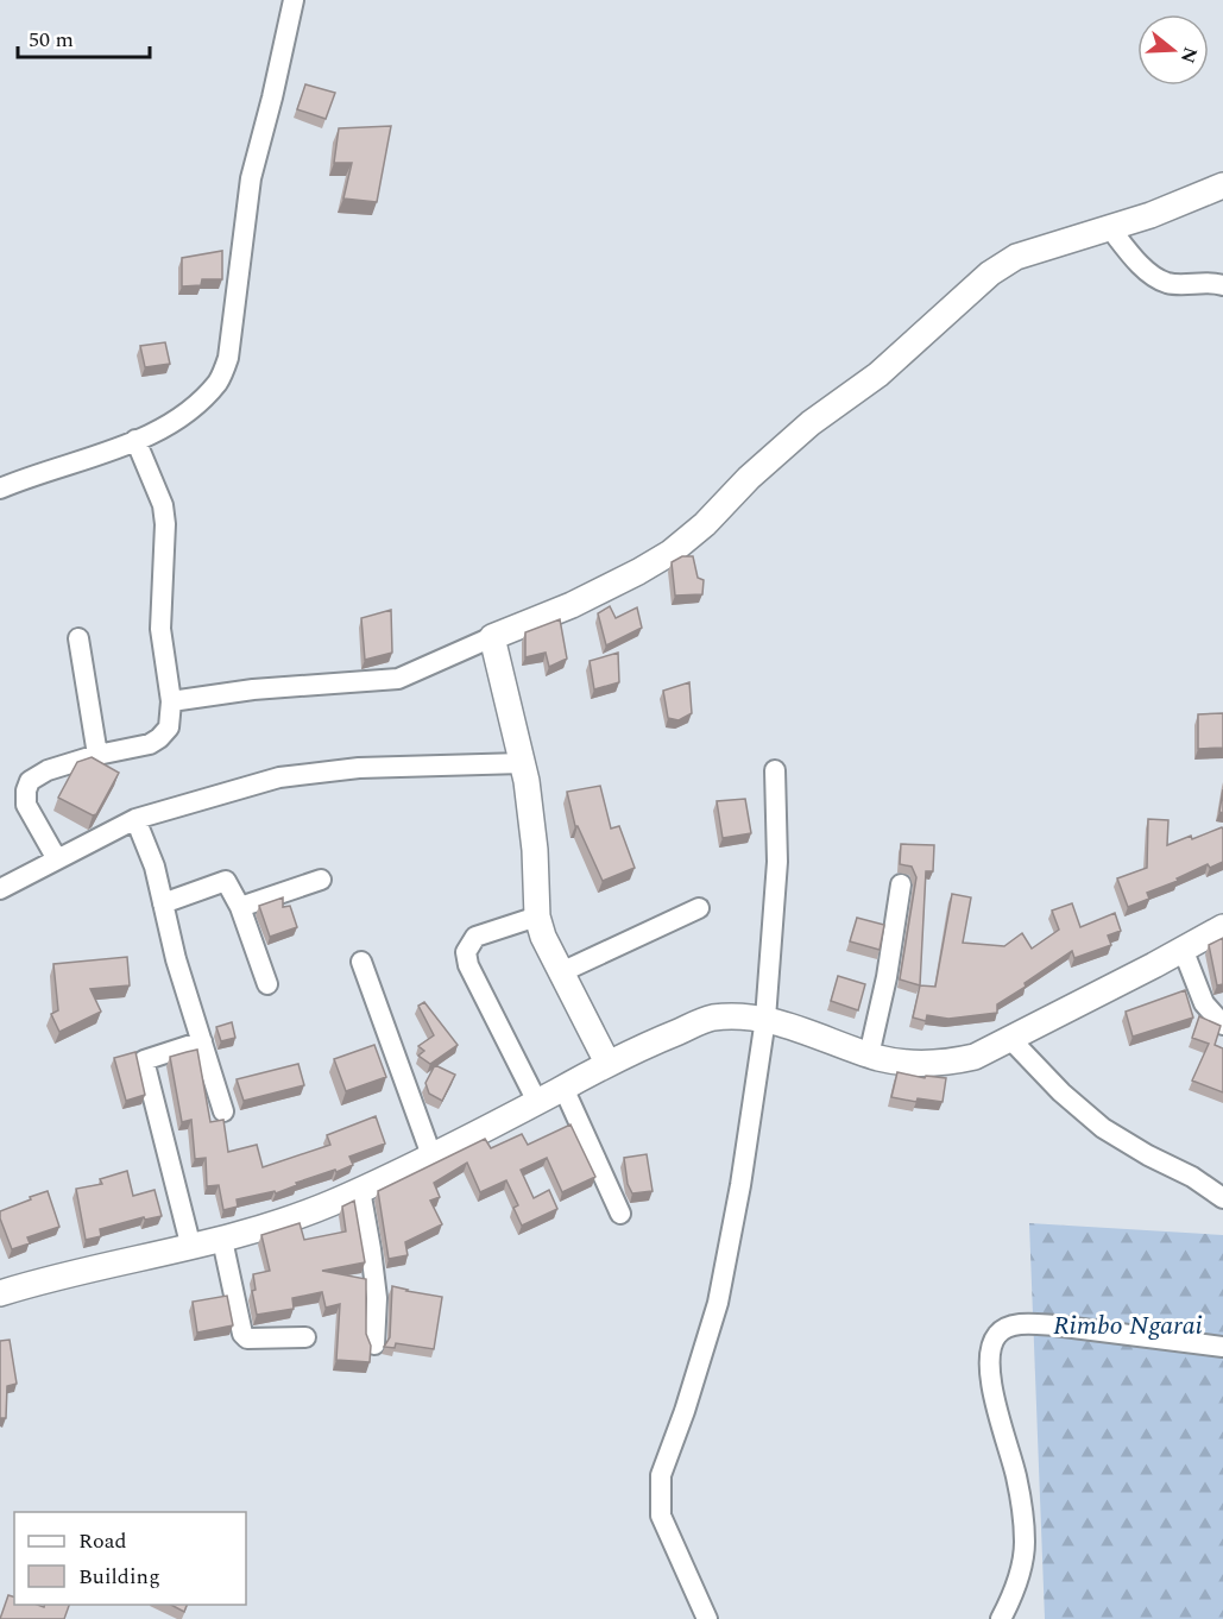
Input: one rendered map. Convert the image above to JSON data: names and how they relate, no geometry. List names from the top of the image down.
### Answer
{
  "parks": ["Rimbo Ngarai"],
  "legend": ["Road", "Building"],
  "scale_bar": "50 m",
  "north": "right"
}
